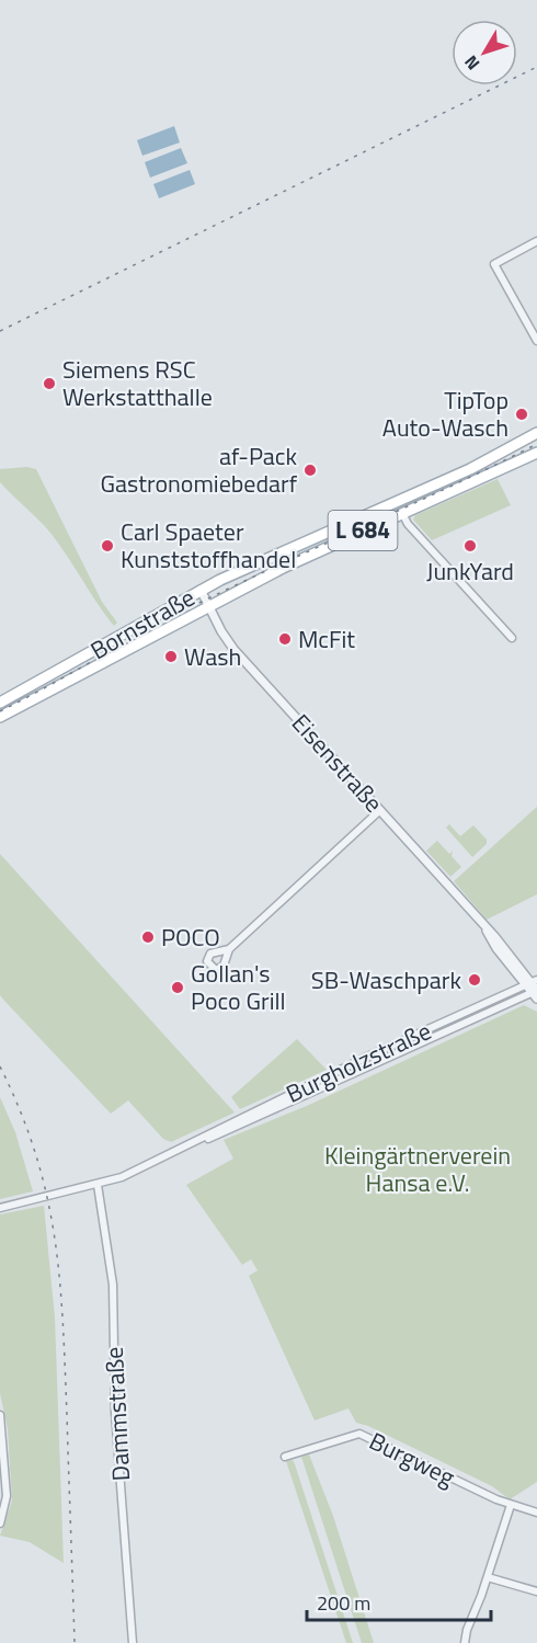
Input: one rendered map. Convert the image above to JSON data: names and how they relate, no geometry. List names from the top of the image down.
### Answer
{
  "streets": {
    "main road": ["L 684", "Bornstraße"],
    "street": [
      "Eisenstraße",
      "Burgholzstraße",
      "Dammstraße",
      "Burgweg"
    ]
  },
  "crossings": [
    ["Bornstraße", "Eisenstraße"],
    ["Eisenstraße", "Burgholzstraße"],
    ["Burgholzstraße", "Dammstraße"]
  ],
  "parks": ["Kleingärtnerverein Hansa e.V."],
  "places": [
    "Siemens RSC Werkstatthalle",
    "TipTop Auto-Wasch",
    "af-Pack Gastronomiebedarf",
    "Carl Spaeter Kunststoffhandel",
    "JunkYard",
    "McFit",
    "Wash",
    "POCO",
    "SB-Waschpark",
    "Gollan's Poco Grill"
  ],
  "scale_bar": "200 m",
  "north": "bottom left"
}
